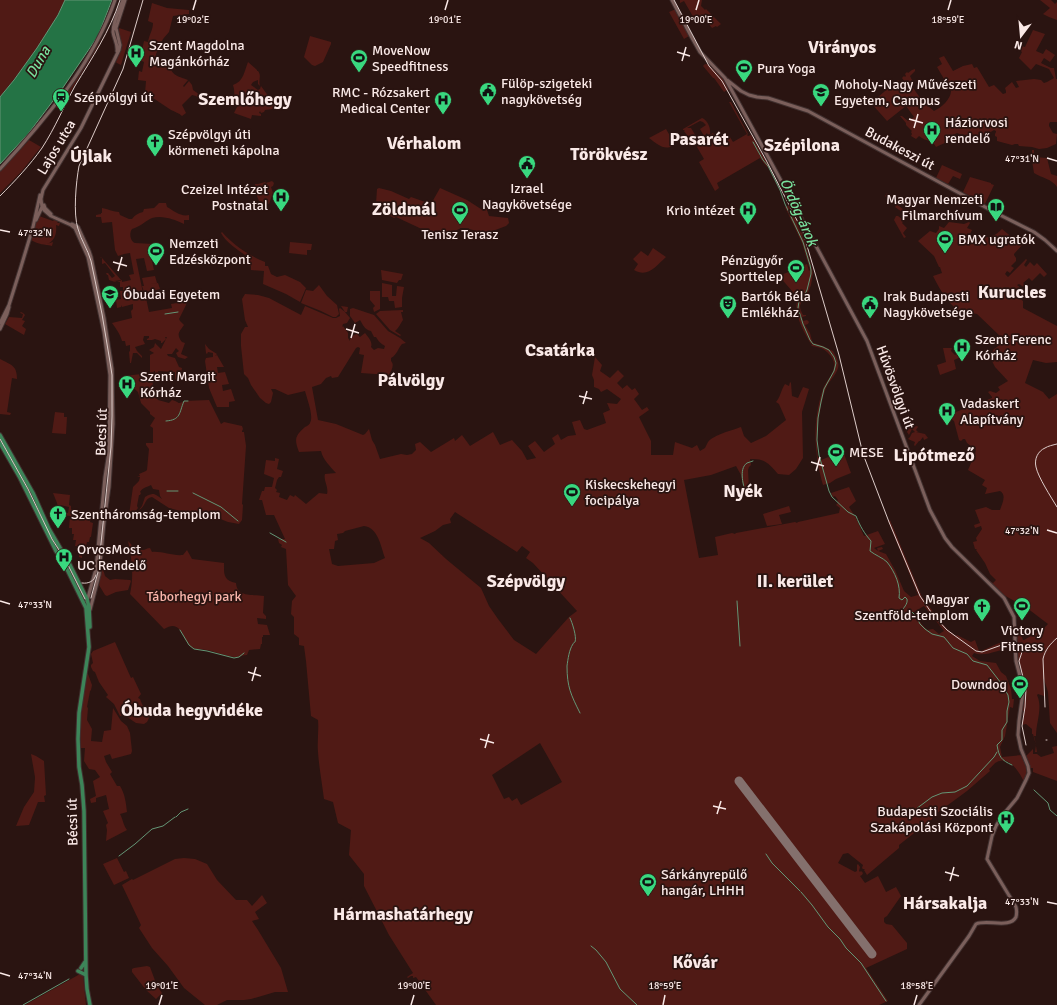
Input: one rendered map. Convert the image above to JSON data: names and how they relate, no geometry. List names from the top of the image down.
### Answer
{
  "streets": {
    "main road": [
      "Lajos utca",
      "Budakeszi út",
      "Hűvösvölgyi út",
      "Bécsi út"
    ]
  },
  "crossings": [
    ["Budakeszi út", "Hűvösvölgyi út"]
  ],
  "districts": [
    "Virányos",
    "Szemlőhegy",
    "Pasarét",
    "Vérhalom",
    "Szépilona",
    "Törökvész",
    "Újlak",
    "Zöldmál",
    "Kurucles",
    "Csatárka",
    "Pálvölgy",
    "Lipótmező",
    "Nyék",
    "Szépvölgy",
    "II. kerület",
    "Óbuda hegyvidéke",
    "Hársakalja",
    "Hármashatárhegy",
    "Kővár"
  ],
  "water": ["Duna", "Ördög-árok"],
  "parks": ["Táborhegyi park"],
  "places": {
    "hospital": [
      "Szent Magdolna Magánkórház",
      "RMC - Rózsakert Medical Center",
      "Háziorvosi rendelő",
      "Czeizel Intézet Postnatal",
      "Krio intézet",
      "Szent Ferenc Kórház",
      "Szent Margit Kórház",
      "Vadaskert Alapítvány",
      "OrvosMost UC Rendelő",
      "Budapesti Szociális Szakápolási Központ"
    ],
    "sports": [
      "MoveNow Speedfitness",
      "Pura Yoga",
      "Tenisz Terasz",
      "BMX ugratók",
      "Nemzeti Edzésközpont",
      "Pénzügyőr Sporttelep",
      "MESE",
      "Kiskecskehegyi focipálya",
      "Victory Fitness",
      "Downdog",
      "Sárkányrepülő hangár, LHHH"
    ],
    "public building": ["Fülöp-szigeteki nagykövetség", "Izrael Nagykövetsége", "Irak Budapesti Nagykövetsége"],
    "school or university": ["Moholy-Nagy Művészeti Egyetem, Campus", "Óbudai Egyetem"],
    "station": ["Szépvölgyi út"],
    "church": ["Szépvölgyi úti körmeneti kápolna", "Szentháromság-templom", "Magyar Szentföld-templom"],
    "library": ["Magyar Nemzeti Filmarchívum"],
    "theatre": ["Bartók Béla Emlékház"]
  },
  "north": "bottom",
  "coordinates": [
    "19°02'E",
    "19°01'E",
    "19°00'E",
    "18°59'E",
    "47°31'N",
    "47°32'N",
    "47°33'N",
    "47°34'N",
    "18°58'E"
  ]
}
